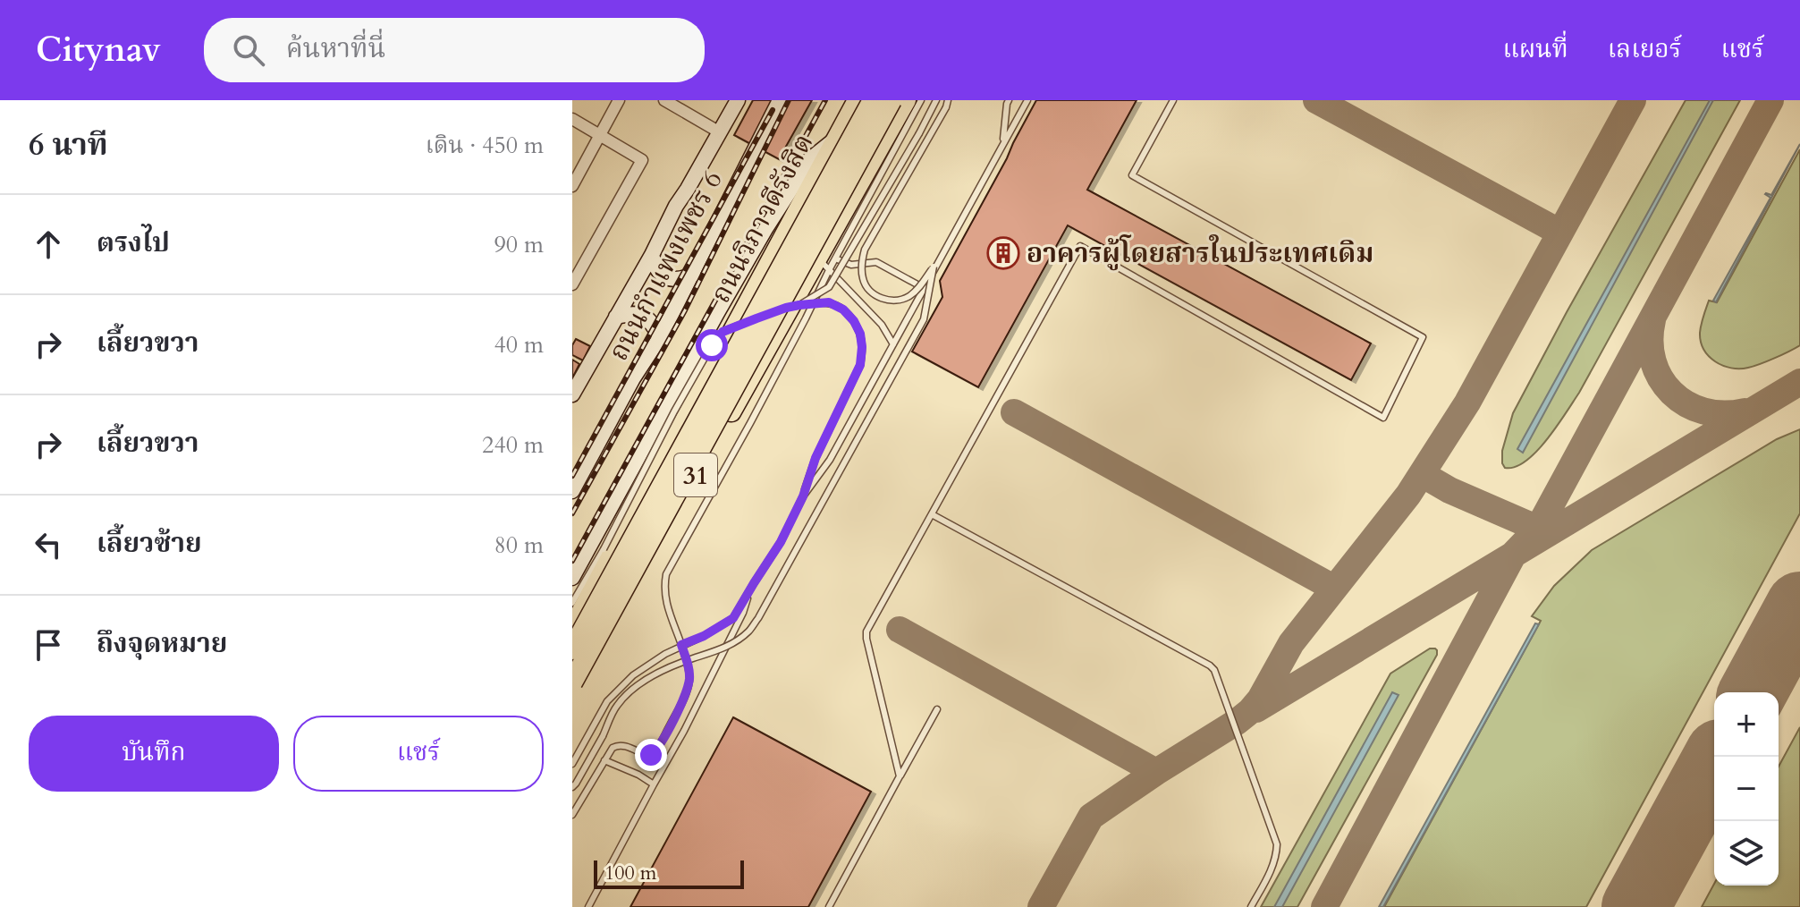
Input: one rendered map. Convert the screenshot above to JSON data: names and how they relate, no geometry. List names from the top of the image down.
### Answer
{
  "streets": {
    "highway": ["ถนนวิภาวดีรังสิต", "31"],
    "main road": ["ถนนกำแพงเพชร 6"]
  },
  "places": {
    "building": ["อาคารผู้โดยสารในประเทศเดิม"]
  },
  "scale_bar": "100 m",
  "page": {
    "header": "Citynav",
    "search": "ค้นหาที่นี่",
    "nav": ["แผนที่", "เลเยอร์", "แชร์"],
    "heading": ["6 นาที", "เดิน · 450 m"],
    "list": [
      ["ตรงไป", "90 m"],
      ["เลี้ยวขวา", "40 m"],
      ["เลี้ยวขวา", "240 m"],
      ["เลี้ยวซ้าย", "80 m"],
      "ถึงจุดหมาย"
    ],
    "map_buttons": ["+", "−"],
    "buttons": ["บันทึก", "แชร์"],
    "scale": "100 m"
  }
}
